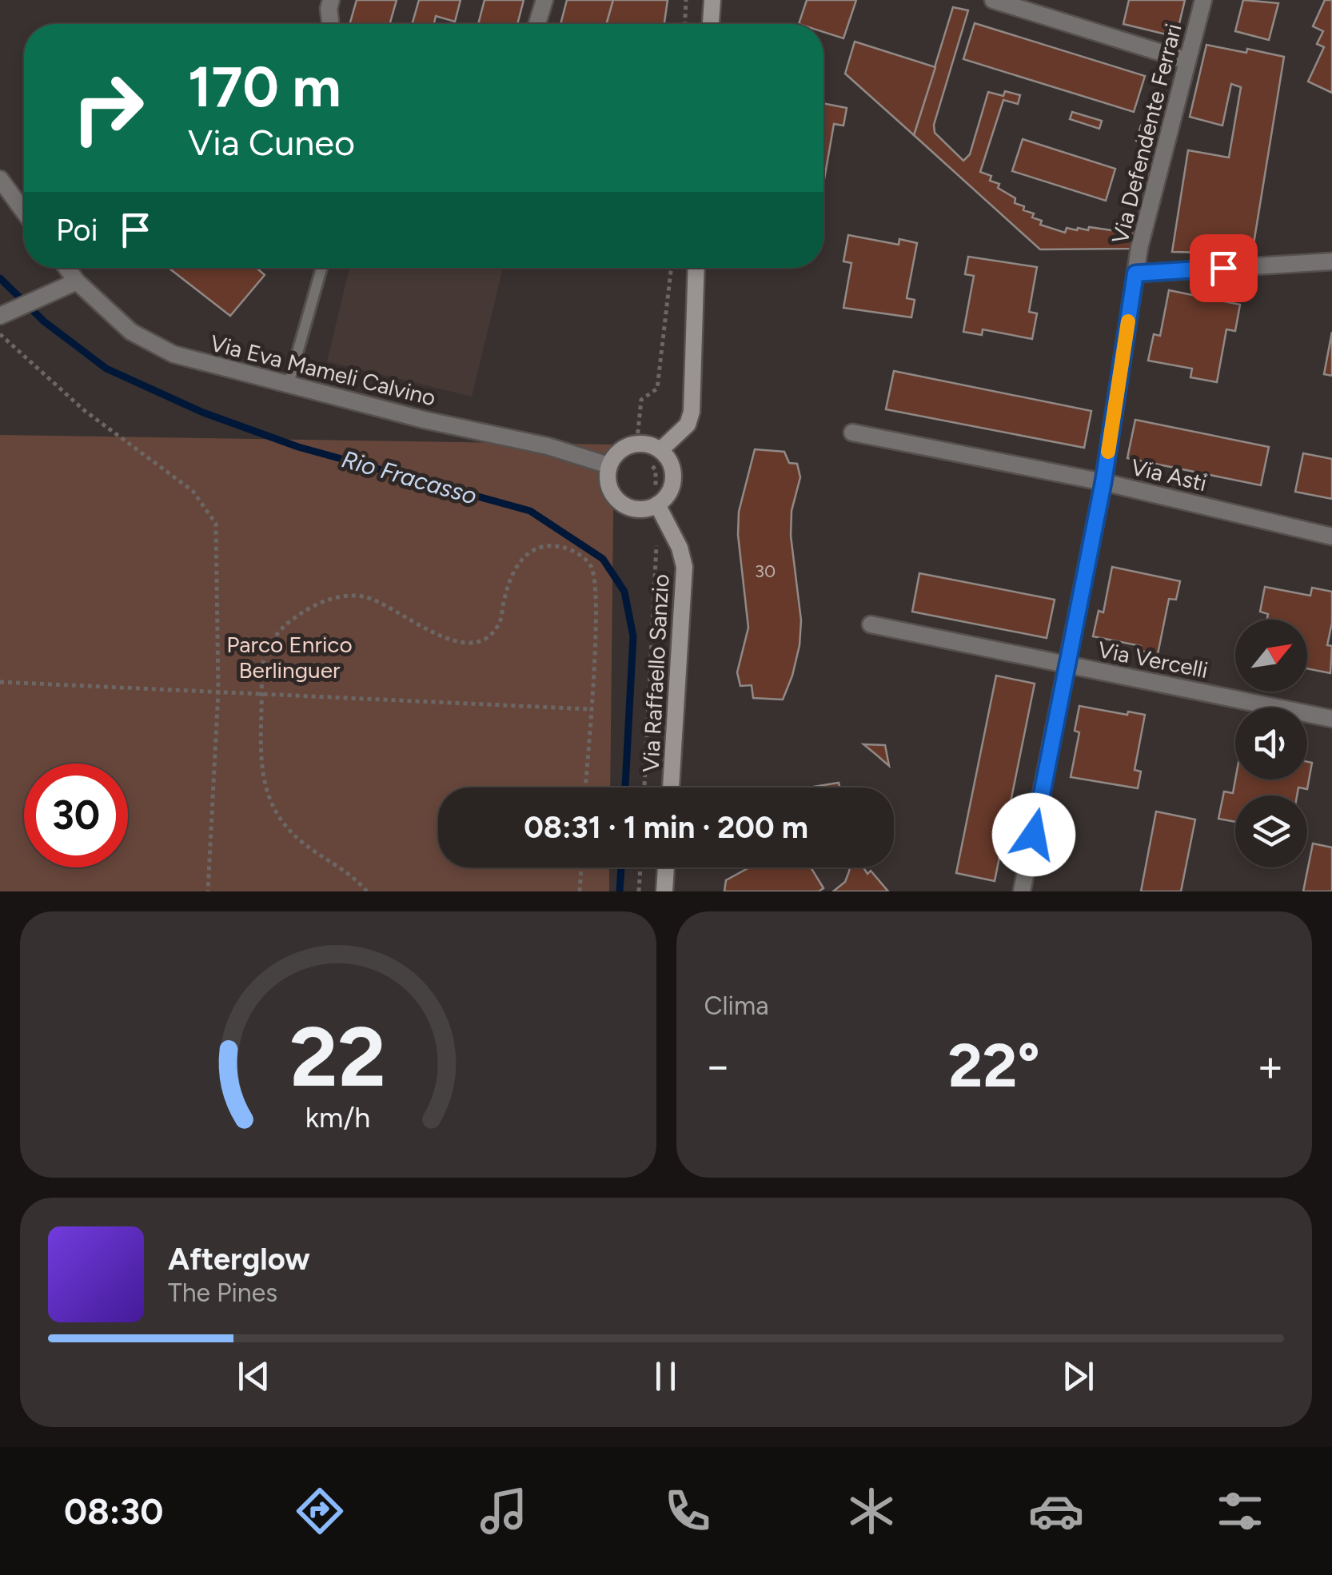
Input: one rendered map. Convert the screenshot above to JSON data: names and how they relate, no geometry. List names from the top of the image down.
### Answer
{
  "streets": {
    "street": [
      "Via Defendente Ferrari",
      "Via Eva Mameli Calvino",
      "Via Asti",
      "Via Vercelli",
      "Via Raffaello Sanzio"
    ]
  },
  "crossings": [
    ["Via Defendente Ferrari", "Via Asti"],
    ["Via Defendente Ferrari", "Via Vercelli"],
    ["Via Eva Mameli Calvino", "Via Raffaello Sanzio"]
  ],
  "water": ["Rio Fracasso"],
  "parks": ["Parco Enrico Berlinguer"],
  "house_numbers": ["30"],
  "north": "top right",
  "page": {
    "turn": ["170 m", "Via Cuneo"],
    "then": "Poi",
    "limit": "30",
    "trip": "08:31 · 1 min · 200 m",
    "tile": "Clima",
    "heat": ["−", "22°", "+"],
    "song": ["Afterglow", "The Pines"],
    "tabs": "08:30",
    "gauge": ["22", "km/h"]
  }
}
